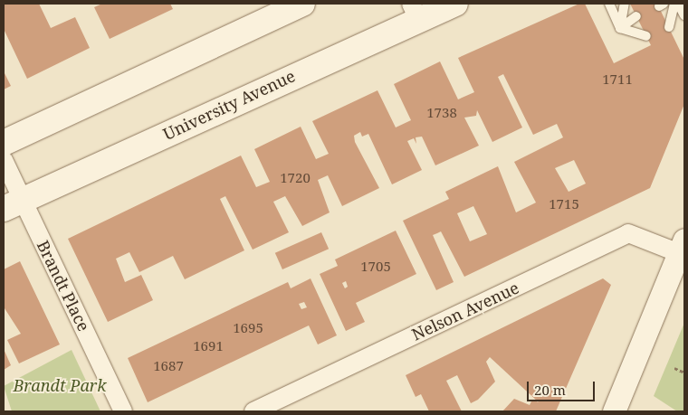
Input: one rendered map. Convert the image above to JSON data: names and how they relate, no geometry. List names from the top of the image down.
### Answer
{
  "streets": {
    "main road": ["University Avenue"],
    "street": ["Brandt Place", "Nelson Avenue"]
  },
  "crossings": [
    ["University Avenue", "Brandt Place"]
  ],
  "parks": ["Brandt Park"],
  "house_numbers": [
    "1711",
    "1738",
    "1720",
    "1715",
    "1705",
    "1695",
    "1691",
    "1687"
  ],
  "scale_bar": "20 m"
}
